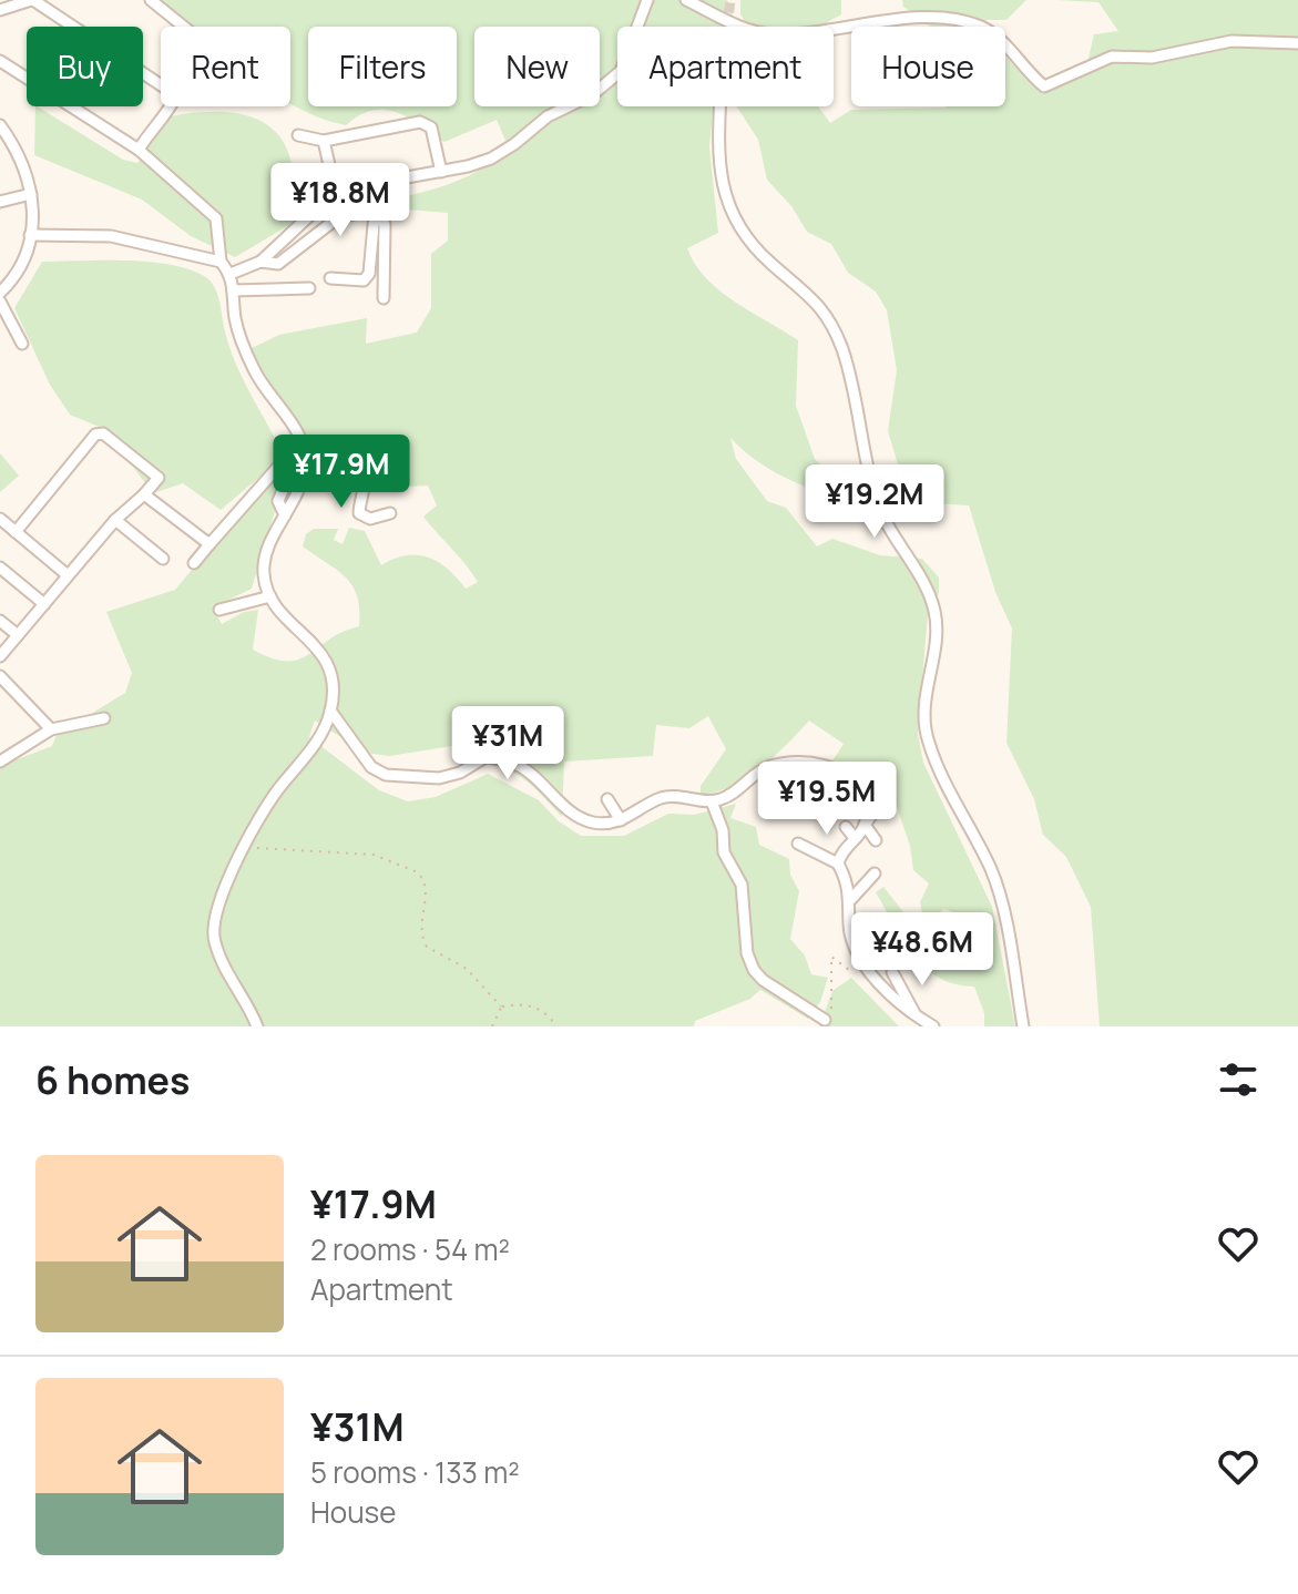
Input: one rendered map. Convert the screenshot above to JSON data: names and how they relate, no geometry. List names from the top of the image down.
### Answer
{
  "page": {
    "chip": [
      "Buy",
      "Rent",
      "Filters",
      "New",
      "Apartment",
      "House"
    ],
    "price": [
      "¥18.8M",
      "¥17.9M",
      "¥19.2M",
      "¥31M",
      "¥19.5M",
      "¥48.6M"
    ],
    "heading": "6 homes",
    "list": [
      {
        "name": "¥17.9M",
        "note": "2 rooms · 54 m² · Apartment"
      },
      {
        "name": "¥31M",
        "note": "5 rooms · 133 m² · House"
      }
    ]
  }
}
